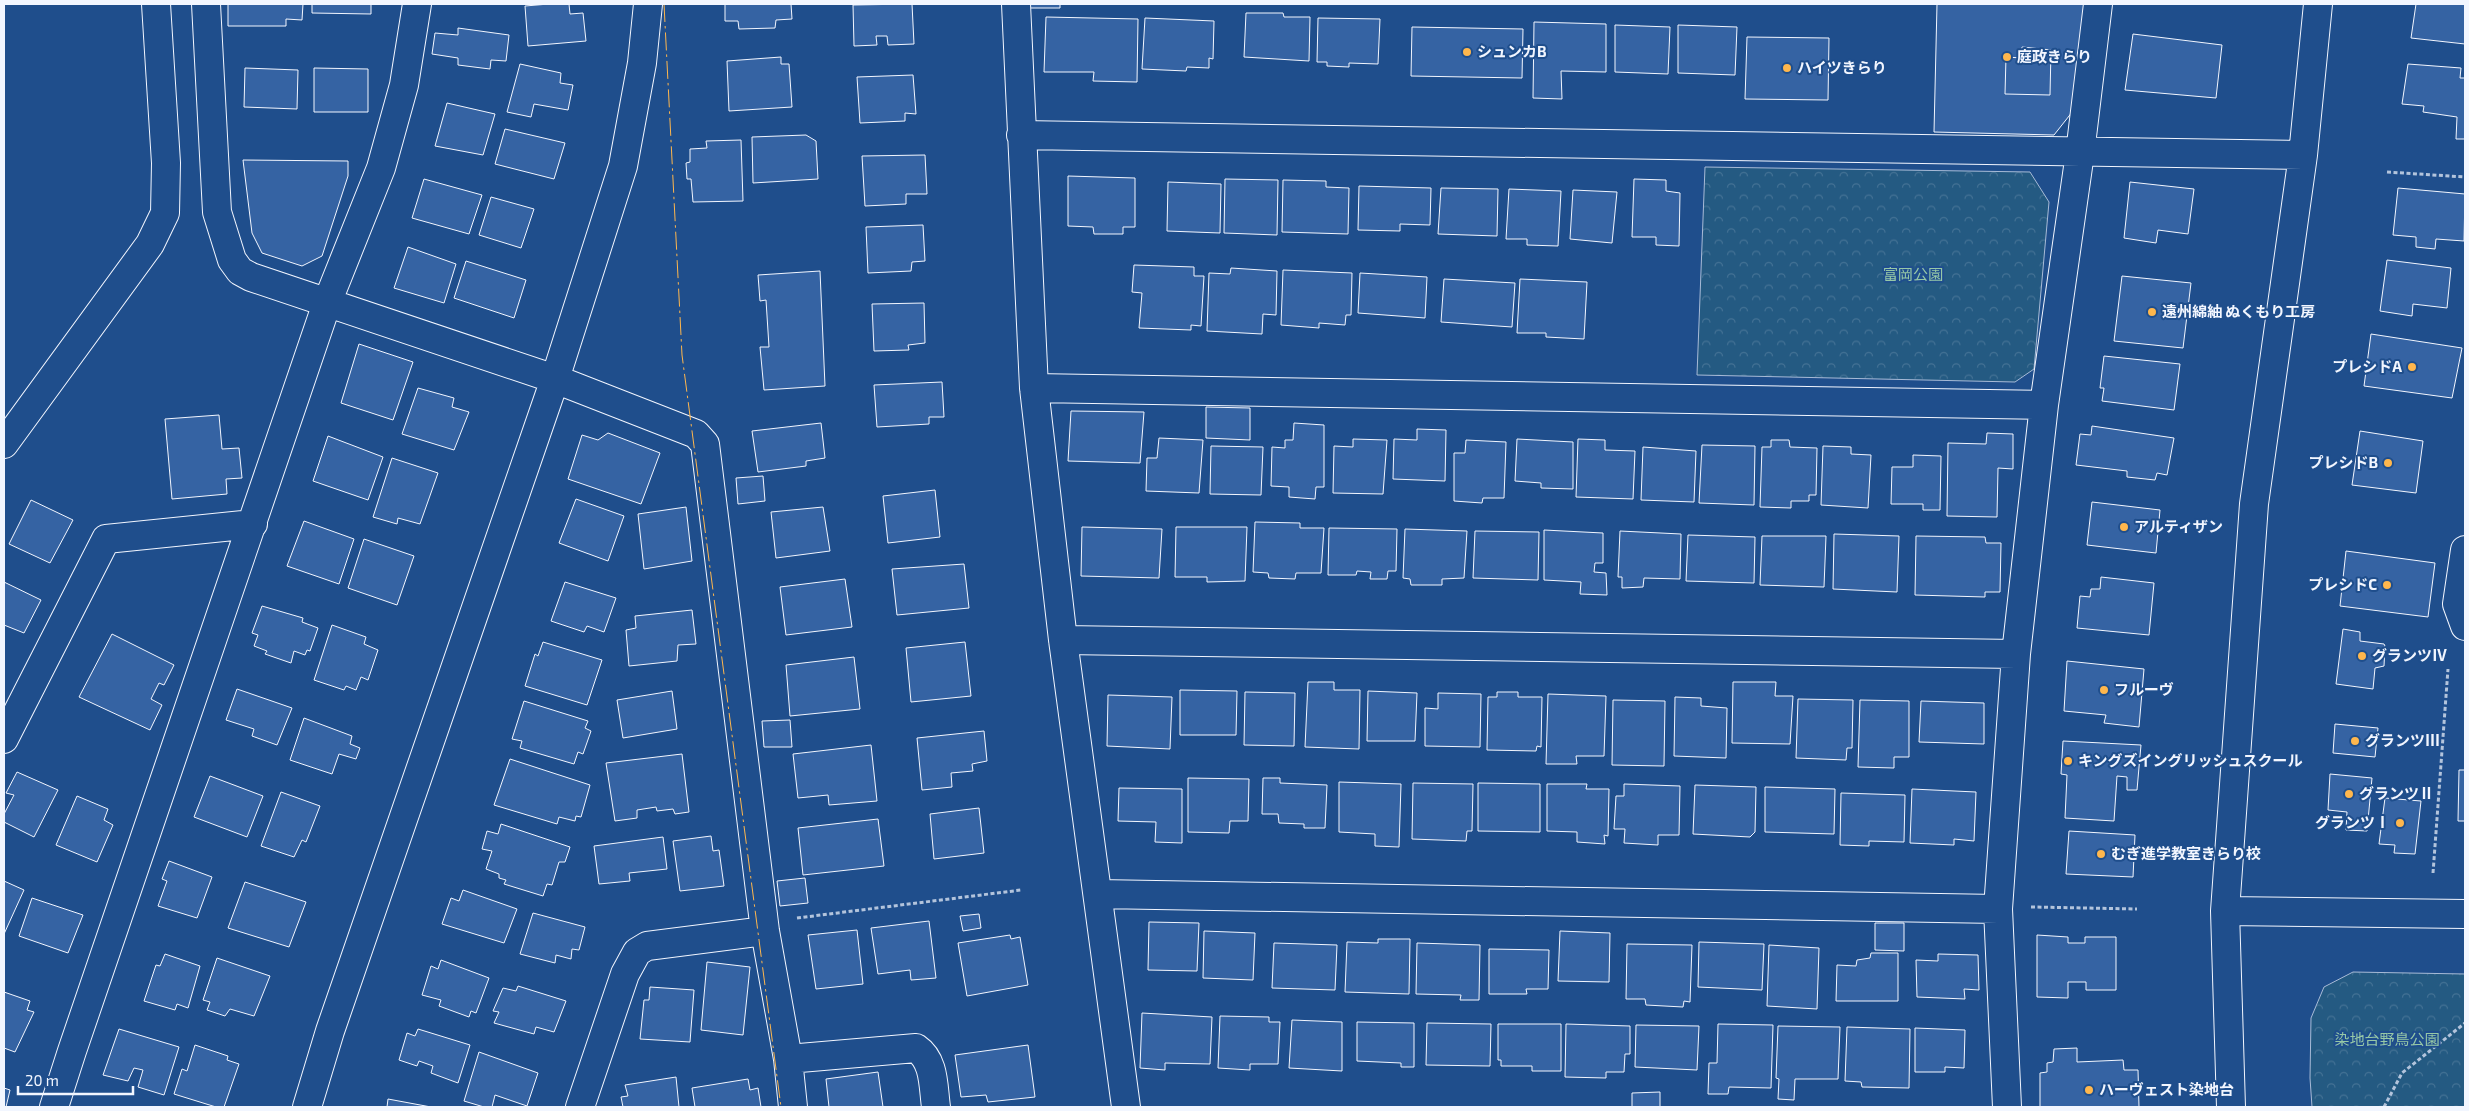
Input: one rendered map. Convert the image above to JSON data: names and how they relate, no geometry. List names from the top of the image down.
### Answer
{
  "parks": ["富岡公園", "染地台野鳥公園"],
  "places": [
    "シュンカB",
    "庭政きらり",
    "ハイツきらり",
    "遠州綿紬 ぬくもり工房",
    "プレシドA",
    "プレシドB",
    "アルティザン",
    "プレシドC",
    "グランツⅣ",
    "フルーヴ",
    "グランツⅢ",
    "キングズイングリッシュスクール",
    "グランツⅡ",
    "グランツⅠ",
    "むぎ進学教室きらり校",
    "ハーヴェスト染地台"
  ],
  "scale_bar": "20 m"
}
